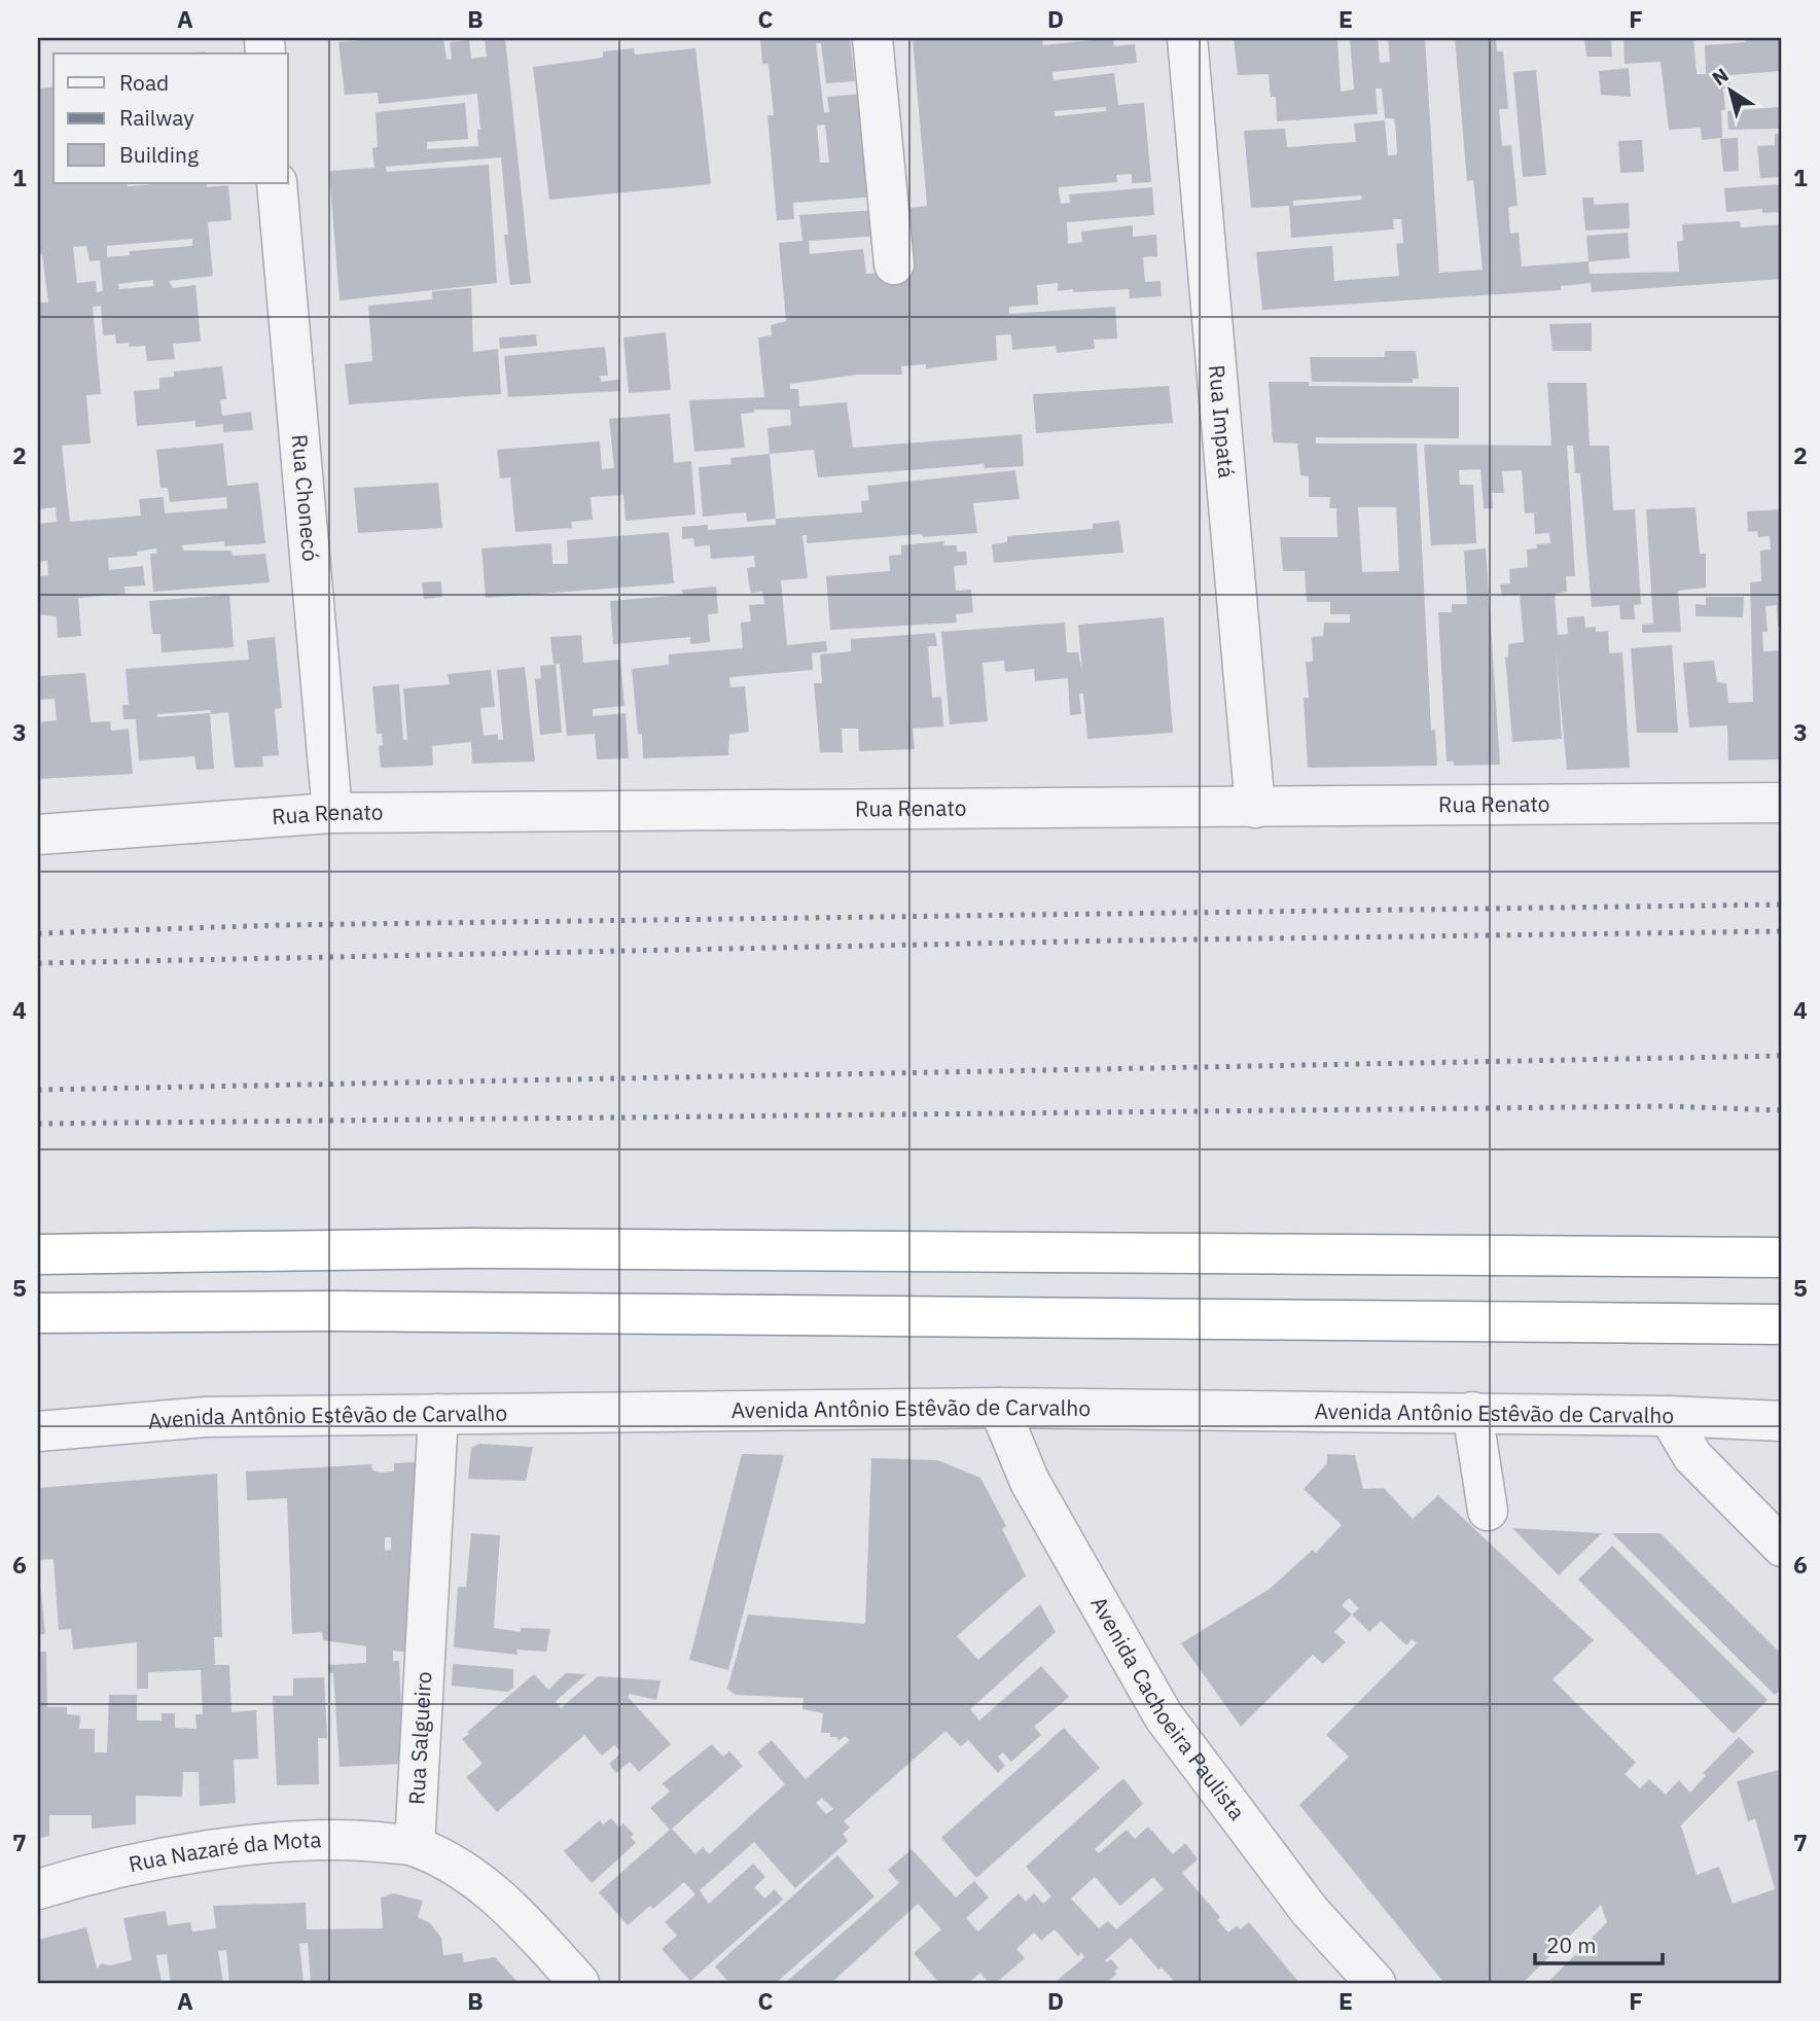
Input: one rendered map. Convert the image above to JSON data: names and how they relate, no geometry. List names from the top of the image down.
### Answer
{
  "streets": {
    "street": [
      "Rua Impatá",
      "Rua Chonecó",
      "Rua Renato",
      "Avenida Antônio Estêvão de Carvalho",
      "Avenida Cachoeira Paulista",
      "Rua Salgueiro",
      "Rua Nazaré da Mota"
    ]
  },
  "crossings": [
    ["Rua Impatá", "Rua Renato"],
    ["Rua Chonecó", "Rua Renato"],
    ["Avenida Antônio Estêvão de Carvalho", "Avenida Cachoeira Paulista"],
    ["Avenida Antônio Estêvão de Carvalho", "Rua Salgueiro"],
    ["Rua Salgueiro", "Rua Nazaré da Mota"]
  ],
  "legend": ["Road", "Railway", "Building"],
  "scale_bar": "20 m",
  "north": "top left",
  "grid": {
    "columns": [
      "A",
      "B",
      "C",
      "D",
      "E",
      "F"
    ],
    "rows": [
      "1",
      "2",
      "3",
      "4",
      "5",
      "6",
      "7"
    ]
  }
}
